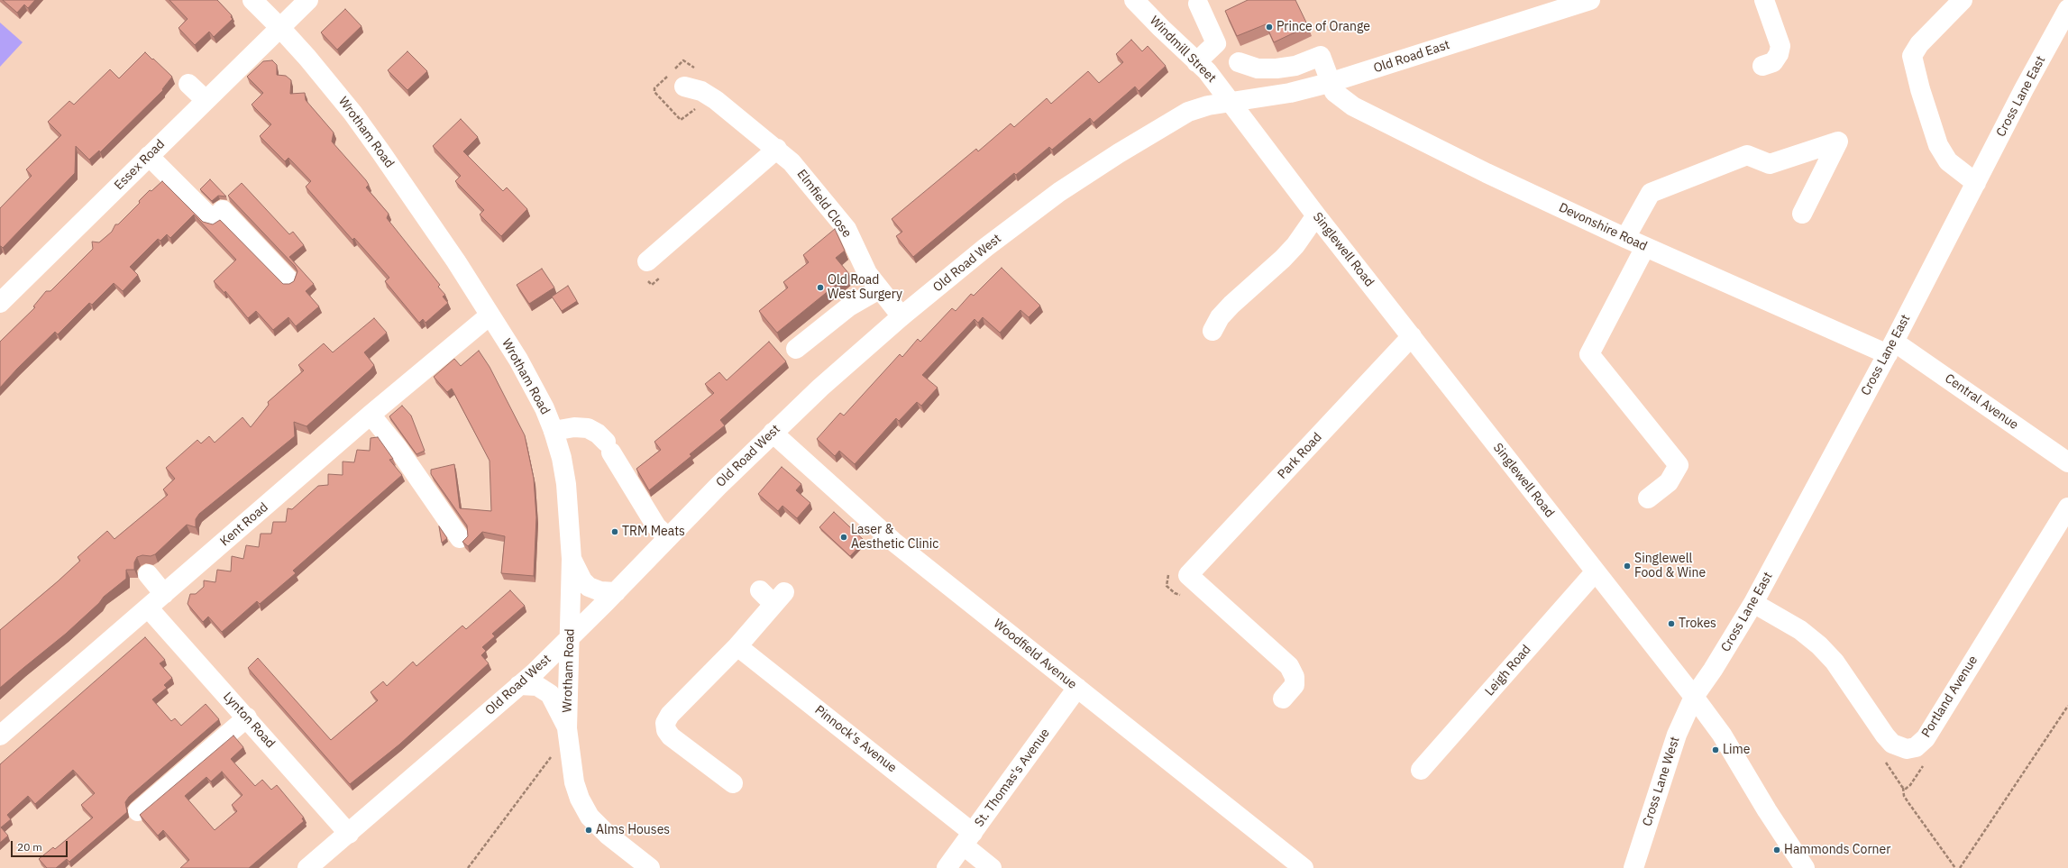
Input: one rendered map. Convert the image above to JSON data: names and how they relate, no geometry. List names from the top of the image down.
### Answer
{
  "streets": {
    "street": [
      "Windmill Street",
      "Old Road East",
      "Cross Lane East",
      "Wrotham Road",
      "Essex Road",
      "Elmfield Close",
      "Devonshire Road",
      "Singlewell Road",
      "Old Road West",
      "Central Avenue",
      "Park Road",
      "Kent Road",
      "Woodfield Avenue",
      "Leigh Road",
      "Portland Avenue",
      "Lynton Road",
      "Pinnock's Avenue",
      "St. Thomas's Avenue",
      "Cross Lane West"
    ]
  },
  "crossings": [
    ["Windmill Street", "Old Road East"],
    ["Windmill Street", "Singlewell Road"],
    ["Windmill Street", "Old Road West"],
    ["Old Road East", "Devonshire Road"],
    ["Old Road East", "Singlewell Road"],
    ["Old Road East", "Old Road West"],
    ["Cross Lane East", "Devonshire Road"],
    ["Cross Lane East", "Singlewell Road"],
    ["Cross Lane East", "Central Avenue"],
    ["Cross Lane East", "Portland Avenue"],
    ["Cross Lane East", "Cross Lane West"],
    ["Wrotham Road", "Essex Road"],
    ["Wrotham Road", "Old Road West"],
    ["Wrotham Road", "Kent Road"],
    ["Elmfield Close", "Old Road West"],
    ["Devonshire Road", "Central Avenue"],
    ["Singlewell Road", "Old Road West"],
    ["Singlewell Road", "Park Road"],
    ["Singlewell Road", "Leigh Road"],
    ["Singlewell Road", "Cross Lane West"],
    ["Old Road West", "Woodfield Avenue"],
    ["Old Road West", "Lynton Road"],
    ["Kent Road", "Lynton Road"],
    ["Woodfield Avenue", "St. Thomas's Avenue"],
    ["Pinnock's Avenue", "St. Thomas's Avenue"]
  ],
  "places": [
    "Prince of Orange",
    "Old Road West Surgery",
    "TRM Meats",
    "Laser & Aesthetic Clinic",
    "Singlewell Food & Wine",
    "Trokes",
    "Lime",
    "Alms Houses",
    "Hammonds Corner"
  ],
  "scale_bar": "20 m"
}
